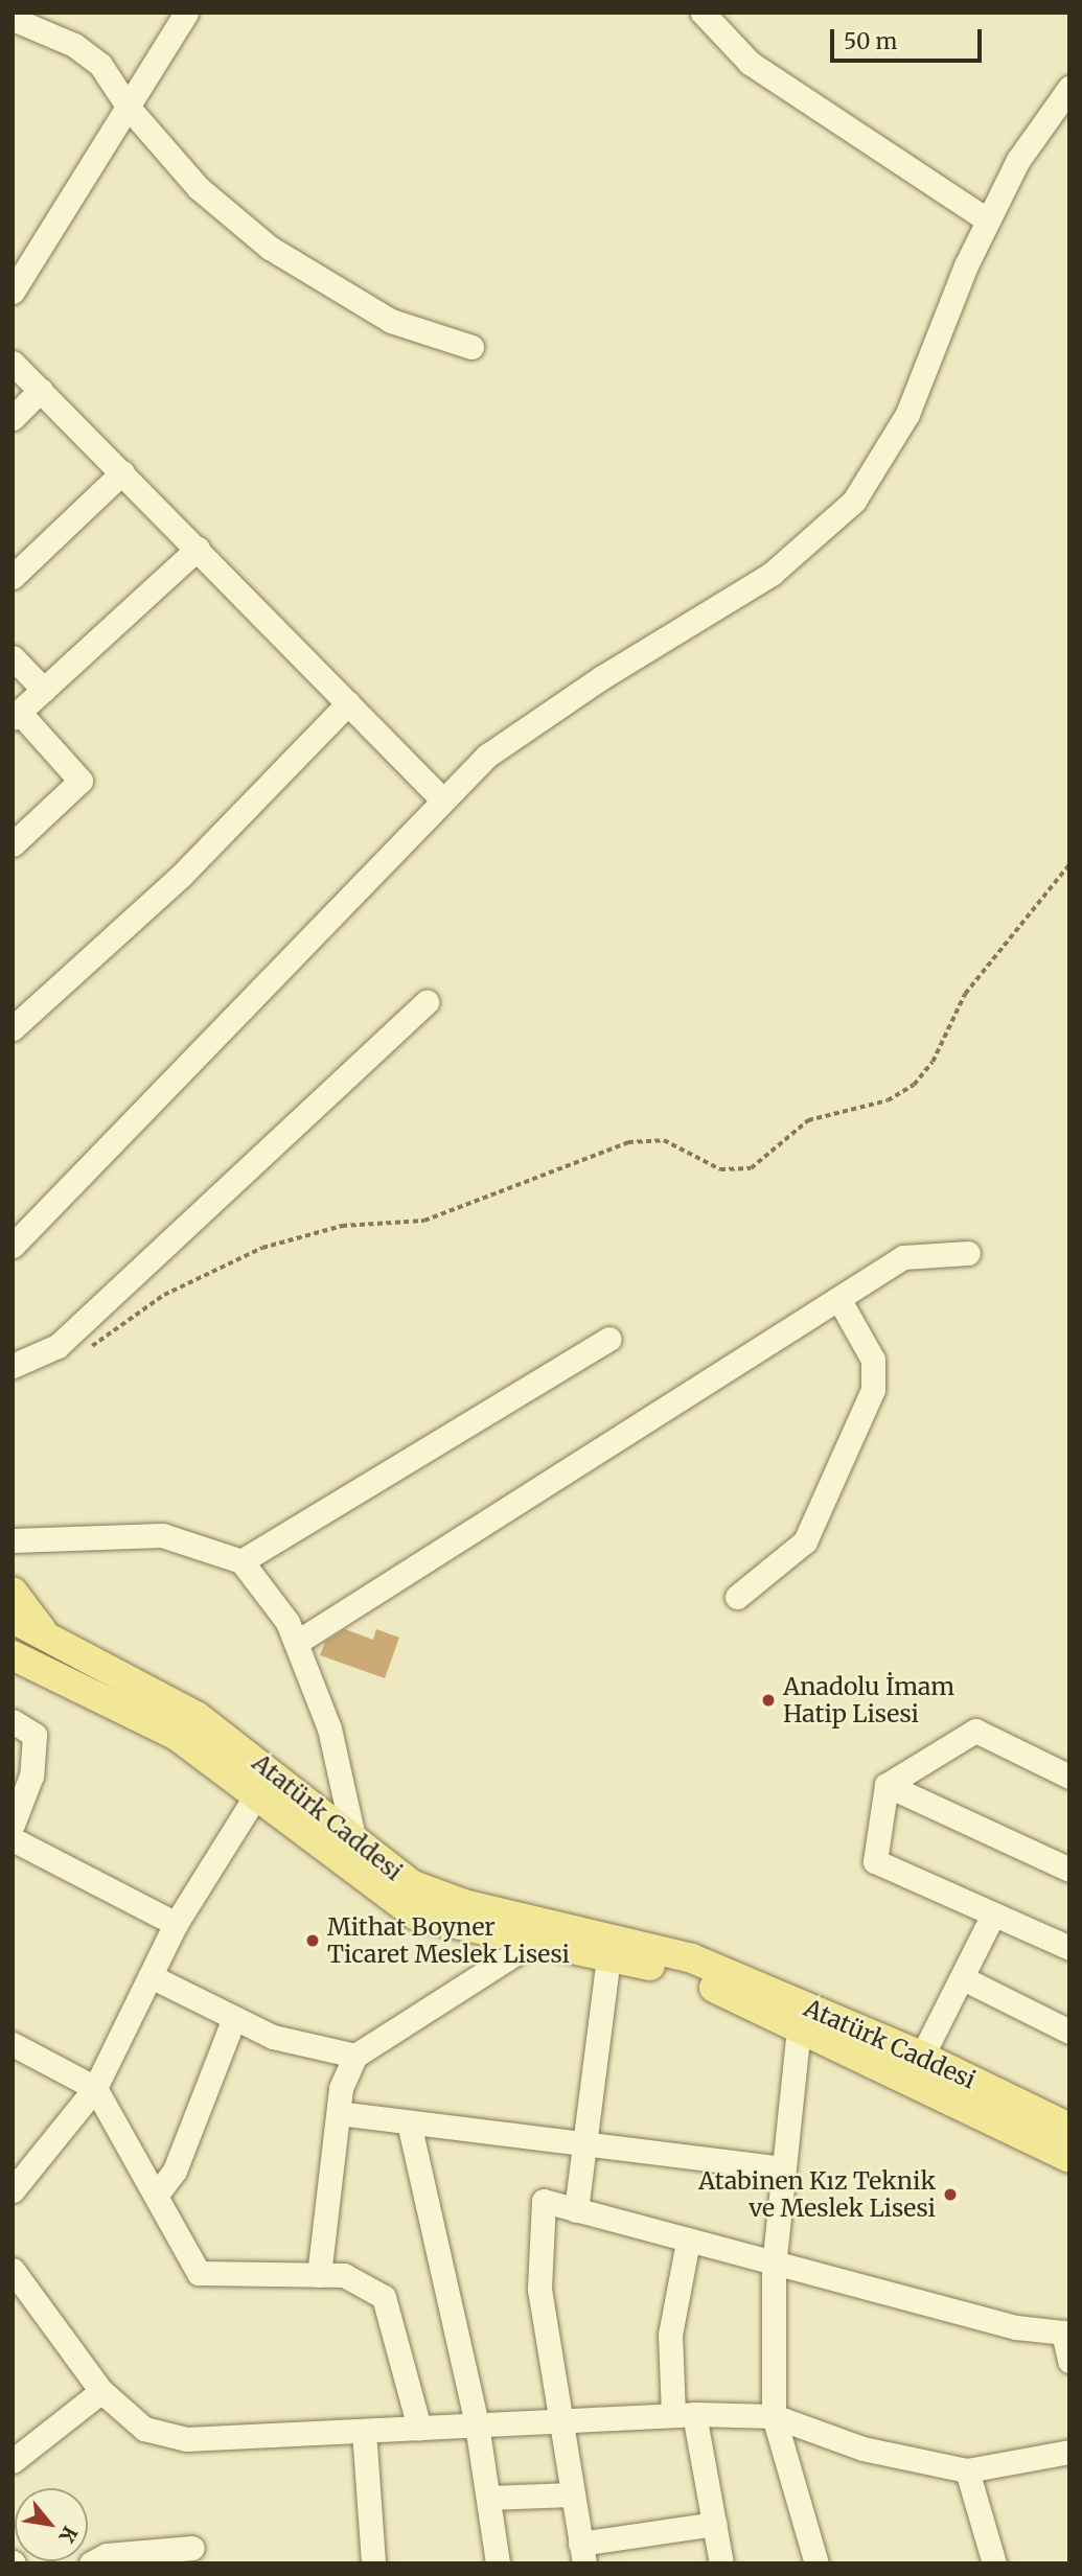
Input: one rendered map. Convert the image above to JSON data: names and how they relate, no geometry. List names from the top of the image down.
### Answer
{
  "streets": {
    "main road": ["Atatürk Caddesi"]
  },
  "places": ["Anadolu İmam Hatip Lisesi", "Mithat Boyner Ticaret Meslek Lisesi", "Atabinen Kız Teknik ve Meslek Lisesi"],
  "scale_bar": "50 m",
  "north": "bottom right"
}
